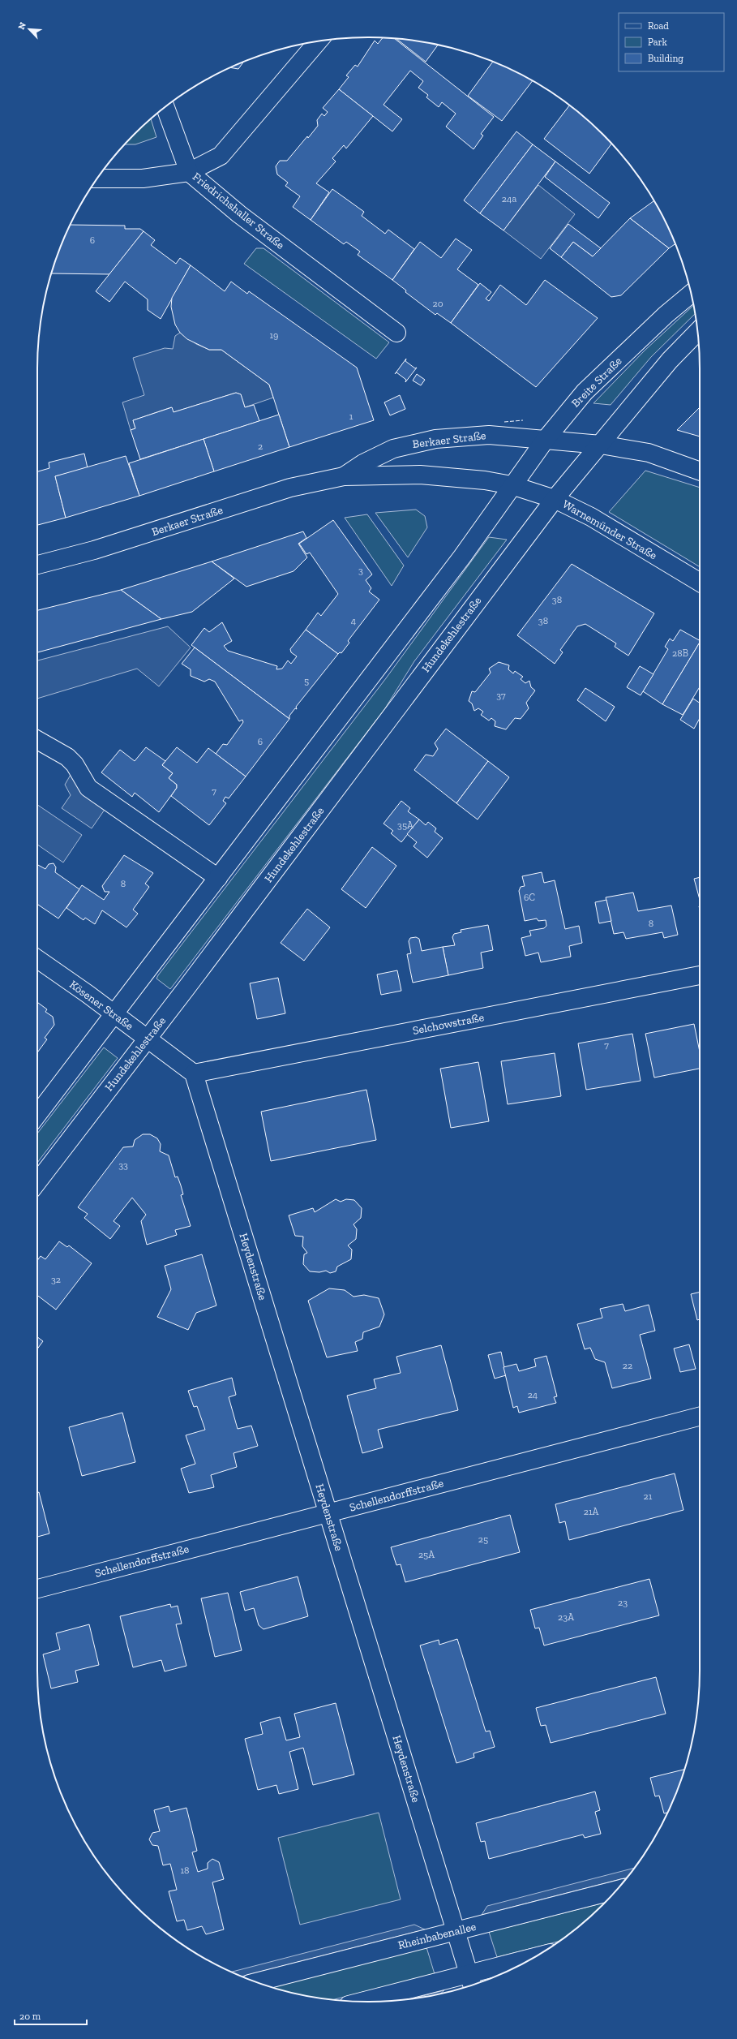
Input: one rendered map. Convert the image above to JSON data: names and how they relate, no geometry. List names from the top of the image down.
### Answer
{
  "streets": {
    "street": [
      "Friedrichshaller Straße",
      "Breite Straße",
      "Berkaer Straße",
      "Warnemünder Straße",
      "Hundekehlestraße",
      "Kösener Straße",
      "Selchowstraße",
      "Heydenstraße",
      "Schellendorffstraße",
      "Rheinbabenallee"
    ]
  },
  "crossings": [
    ["Breite Straße", "Berkaer Straße"],
    ["Breite Straße", "Warnemünder Straße"],
    ["Berkaer Straße", "Warnemünder Straße"],
    ["Warnemünder Straße", "Hundekehlestraße"],
    ["Hundekehlestraße", "Kösener Straße"],
    ["Kösener Straße", "Selchowstraße"],
    ["Kösener Straße", "Heydenstraße"],
    ["Selchowstraße", "Heydenstraße"],
    ["Heydenstraße", "Schellendorffstraße"],
    ["Heydenstraße", "Rheinbabenallee"]
  ],
  "house_numbers": [
    "24a",
    "6",
    "20",
    "19",
    "1",
    "2",
    "3",
    "38",
    "4",
    "38",
    "28B",
    "5",
    "37",
    "6",
    "7",
    "35A",
    "8",
    "6C",
    "8",
    "7",
    "33",
    "32",
    "22",
    "24",
    "21",
    "21A",
    "25",
    "25A",
    "23",
    "23A",
    "18"
  ],
  "legend": ["Road", "Park", "Building"],
  "scale_bar": "20 m",
  "north": "top left"
}
